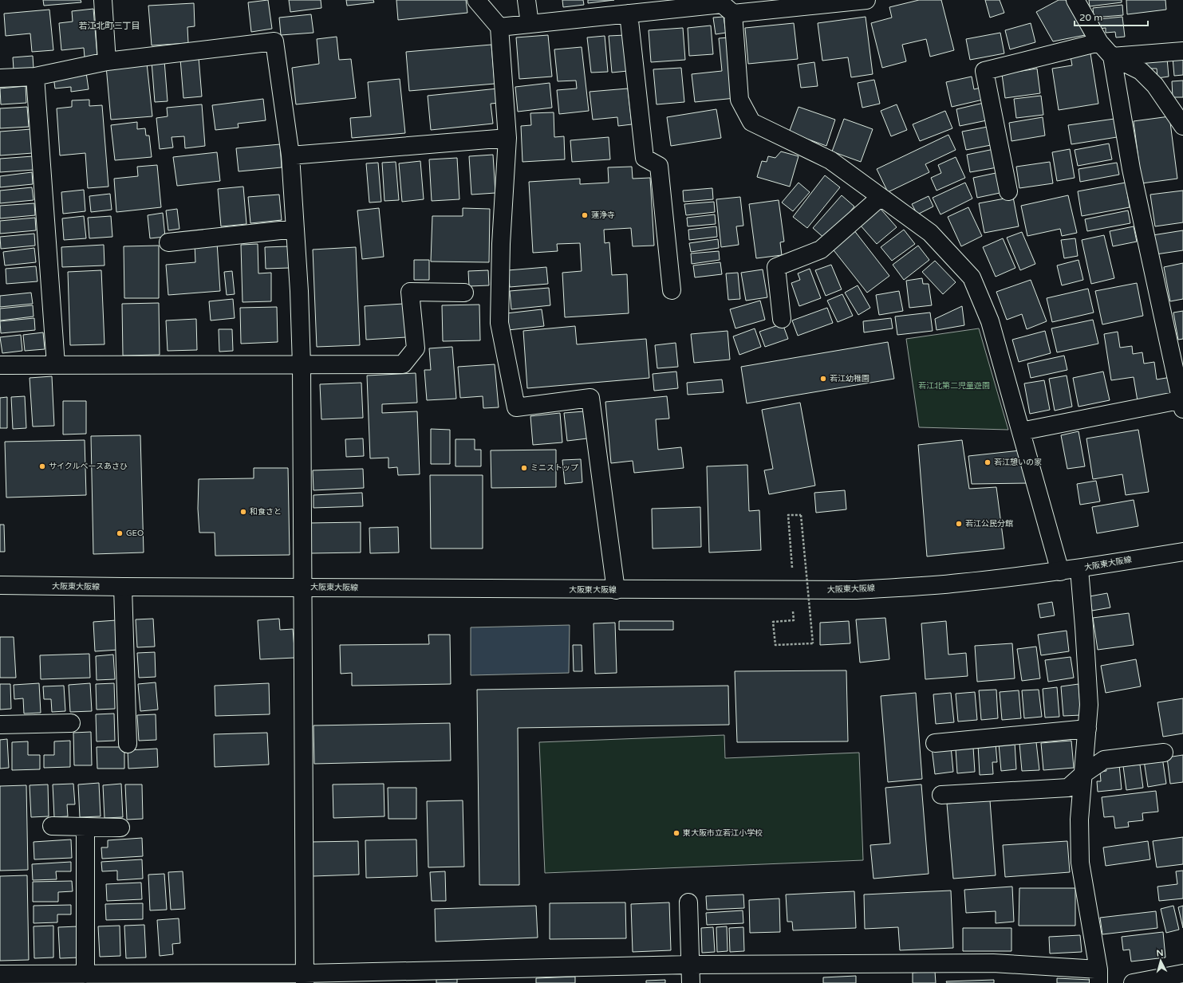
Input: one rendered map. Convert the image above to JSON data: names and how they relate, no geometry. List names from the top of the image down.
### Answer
{
  "streets": {
    "street": ["大阪東大阪線"]
  },
  "districts": ["若江北町三丁目"],
  "parks": ["若江北第二児童遊園"],
  "places": [
    "蓮浄寺",
    "若江幼稚園",
    "若江憩いの家",
    "サイクルベースあさひ",
    "ミニストップ",
    "和食さと",
    "若江公民分館",
    "GEO",
    "東大阪市立若江小学校"
  ],
  "scale_bar": "20 m",
  "north": "top"
}
